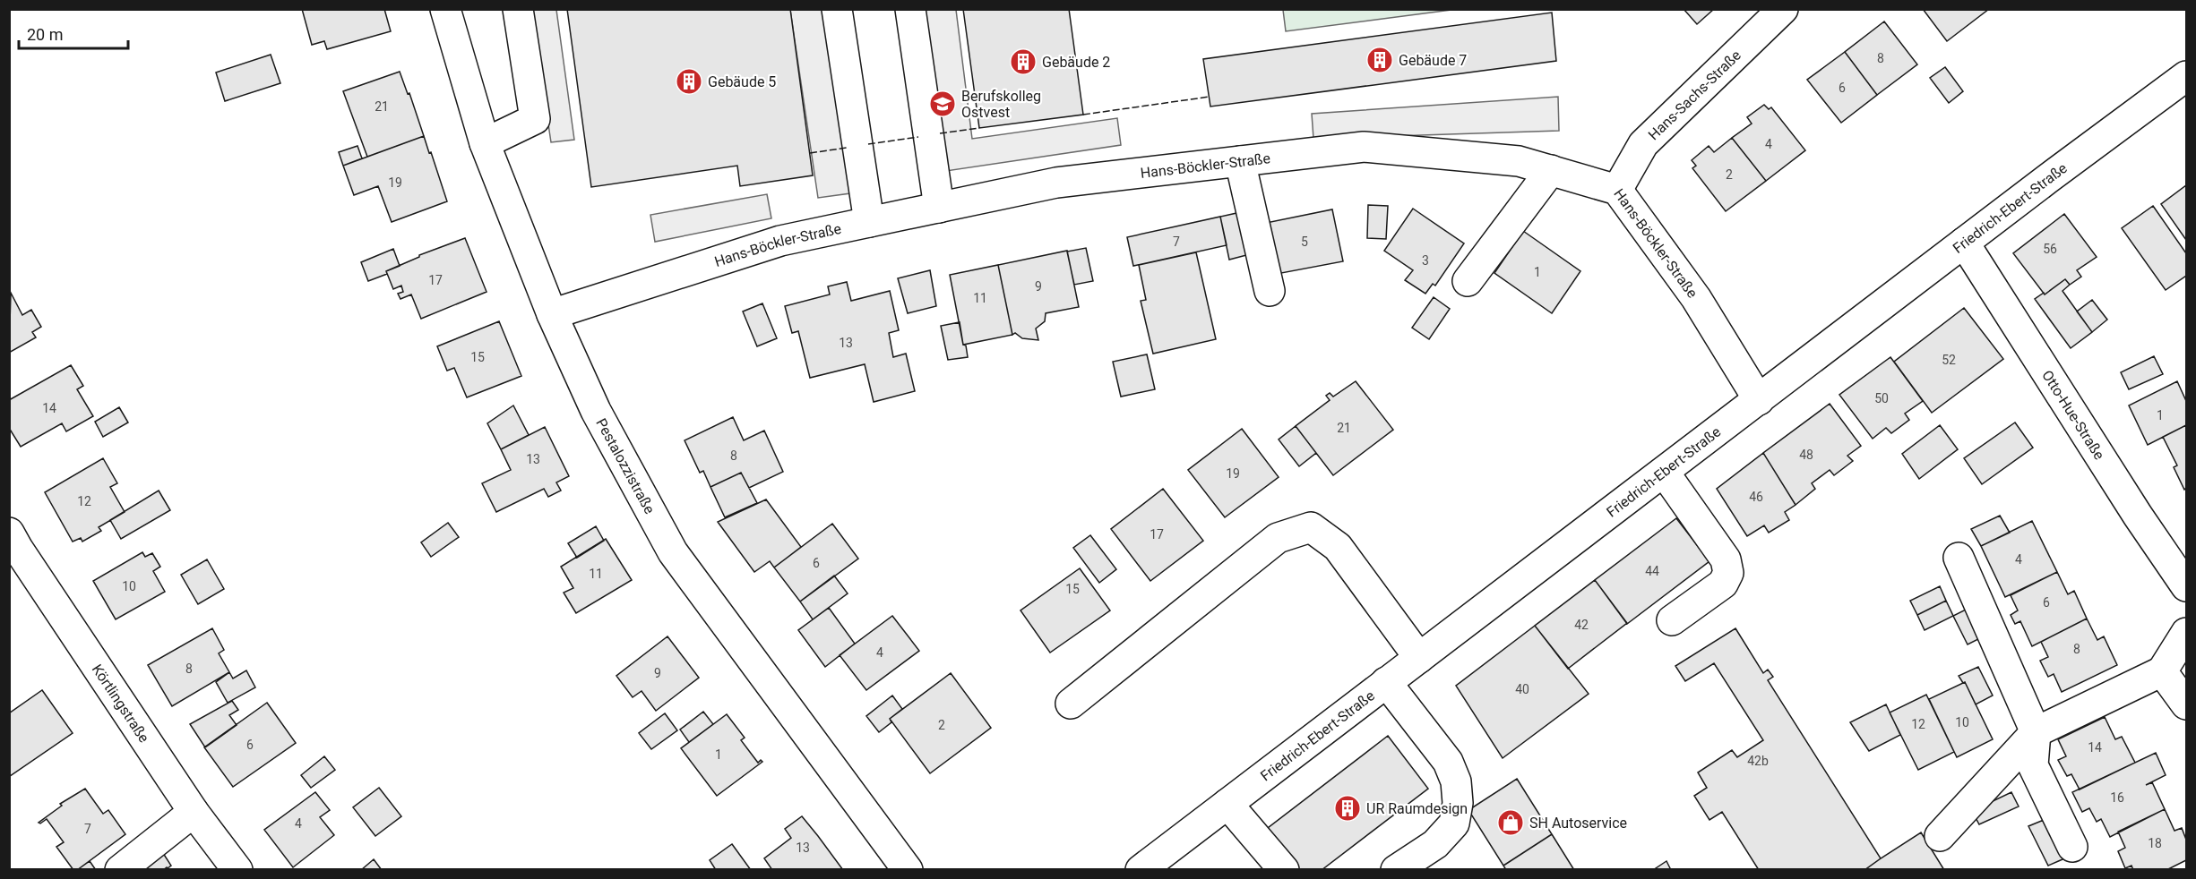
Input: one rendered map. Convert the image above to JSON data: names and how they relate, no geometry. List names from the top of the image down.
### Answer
{
  "streets": {
    "street": [
      "Hans-Sachs-Straße",
      "Hans-Böckler-Straße",
      "Friedrich-Ebert-Straße",
      "Otto-Hue-Straße",
      "Pestalozzistraße",
      "Körtlingstraße"
    ]
  },
  "crossings": [
    ["Hans-Sachs-Straße", "Hans-Böckler-Straße"],
    ["Hans-Böckler-Straße", "Friedrich-Ebert-Straße"],
    ["Hans-Böckler-Straße", "Pestalozzistraße"],
    ["Friedrich-Ebert-Straße", "Otto-Hue-Straße"]
  ],
  "places": {
    "building": [
      "Gebäude 7",
      "Gebäude 2",
      "Gebäude 5",
      "UR Raumdesign"
    ],
    "school or university": ["Berufskolleg Ostvest"],
    "shop": ["SH Autoservice"]
  },
  "house_numbers": [
    "8",
    "6",
    "21",
    "4",
    "2",
    "19",
    "7",
    "5",
    "56",
    "3",
    "1",
    "17",
    "9",
    "11",
    "13",
    "15",
    "52",
    "50",
    "14",
    "1",
    "21",
    "48",
    "8",
    "13",
    "19",
    "46",
    "12",
    "17",
    "4",
    "6",
    "44",
    "11",
    "10",
    "15",
    "6",
    "42",
    "8",
    "4",
    "8",
    "9",
    "40",
    "10",
    "12",
    "2",
    "6",
    "14",
    "1",
    "42b",
    "16",
    "4",
    "7",
    "18",
    "13"
  ],
  "scale_bar": "20 m"
}
